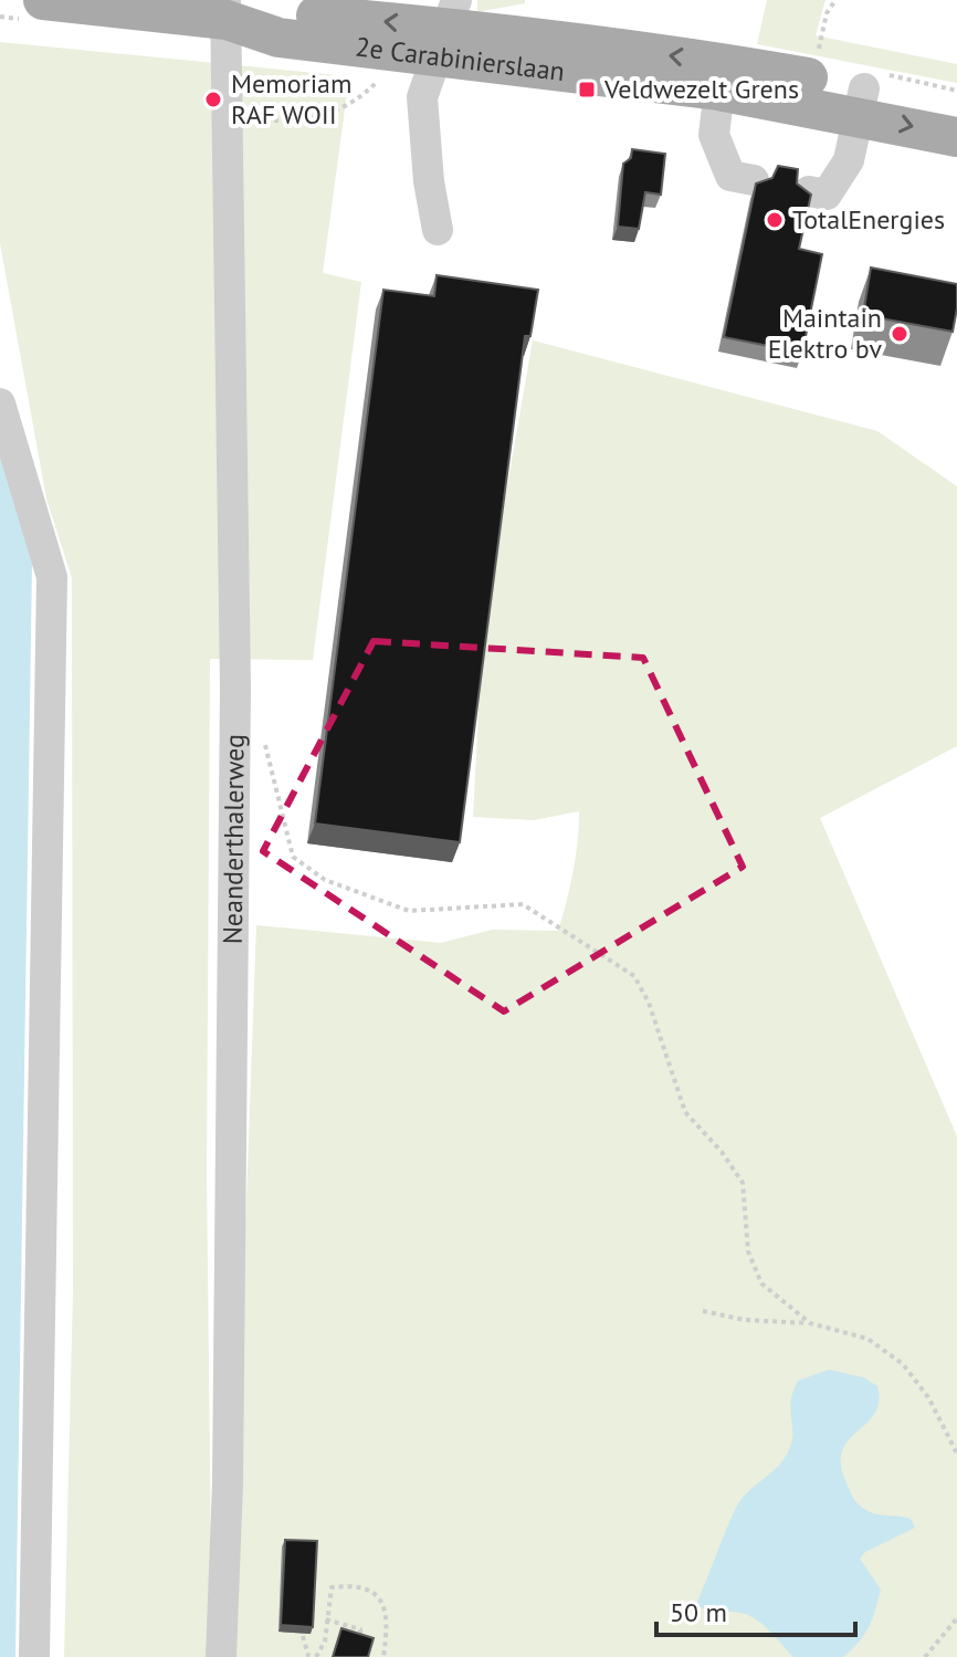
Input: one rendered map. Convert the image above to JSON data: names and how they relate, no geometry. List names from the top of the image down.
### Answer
{
  "streets": {
    "main road": ["2e Carabinierslaan"],
    "street": ["Neanderthalerweg"]
  },
  "crossings": [
    ["2e Carabinierslaan", "Neanderthalerweg"]
  ],
  "places": {
    "transit": ["Veldwezelt Grens"],
    "other": ["Memoriam RAF WOII", "TotalEnergies", "Maintain Elektro bv"]
  },
  "scale_bar": "50 m"
}
